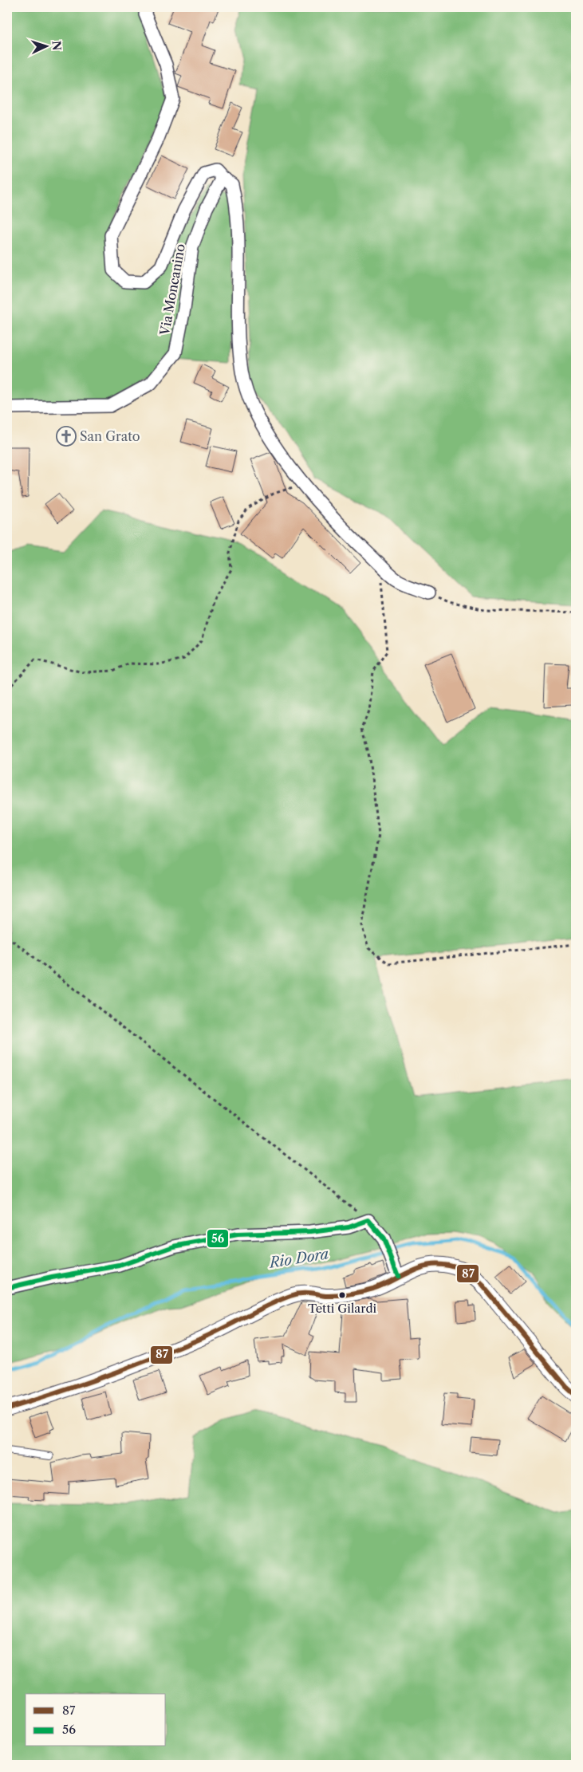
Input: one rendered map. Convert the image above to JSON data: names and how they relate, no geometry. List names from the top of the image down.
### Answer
{
  "streets": {
    "street": ["Via Moncanino"]
  },
  "water": ["Rio Dora"],
  "places": {
    "church": ["San Grato"],
    "other": ["Tetti Gilardi"]
  },
  "lines": ["transit line 56", "transit line 87"],
  "legend": ["87", "56"],
  "north": "right"
}
